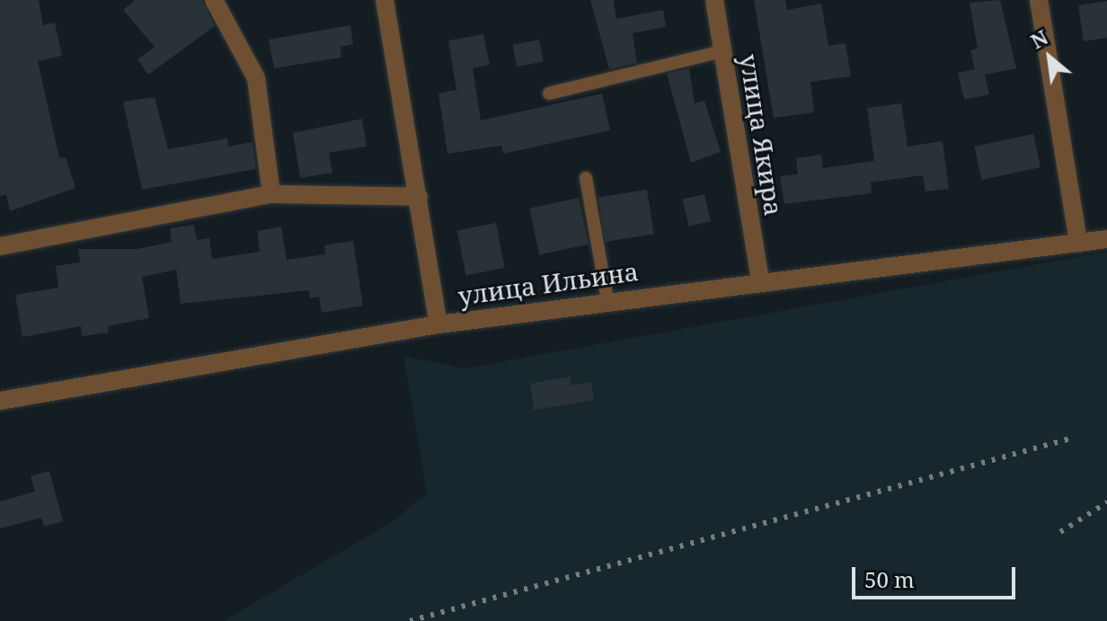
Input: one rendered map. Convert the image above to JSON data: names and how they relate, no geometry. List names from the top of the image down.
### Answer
{
  "streets": {
    "street": ["улица Якира", "улица Ильина"]
  },
  "crossings": [
    ["улица Якира", "улица Ильина"]
  ],
  "scale_bar": "50 m",
  "north": "top left"
}
